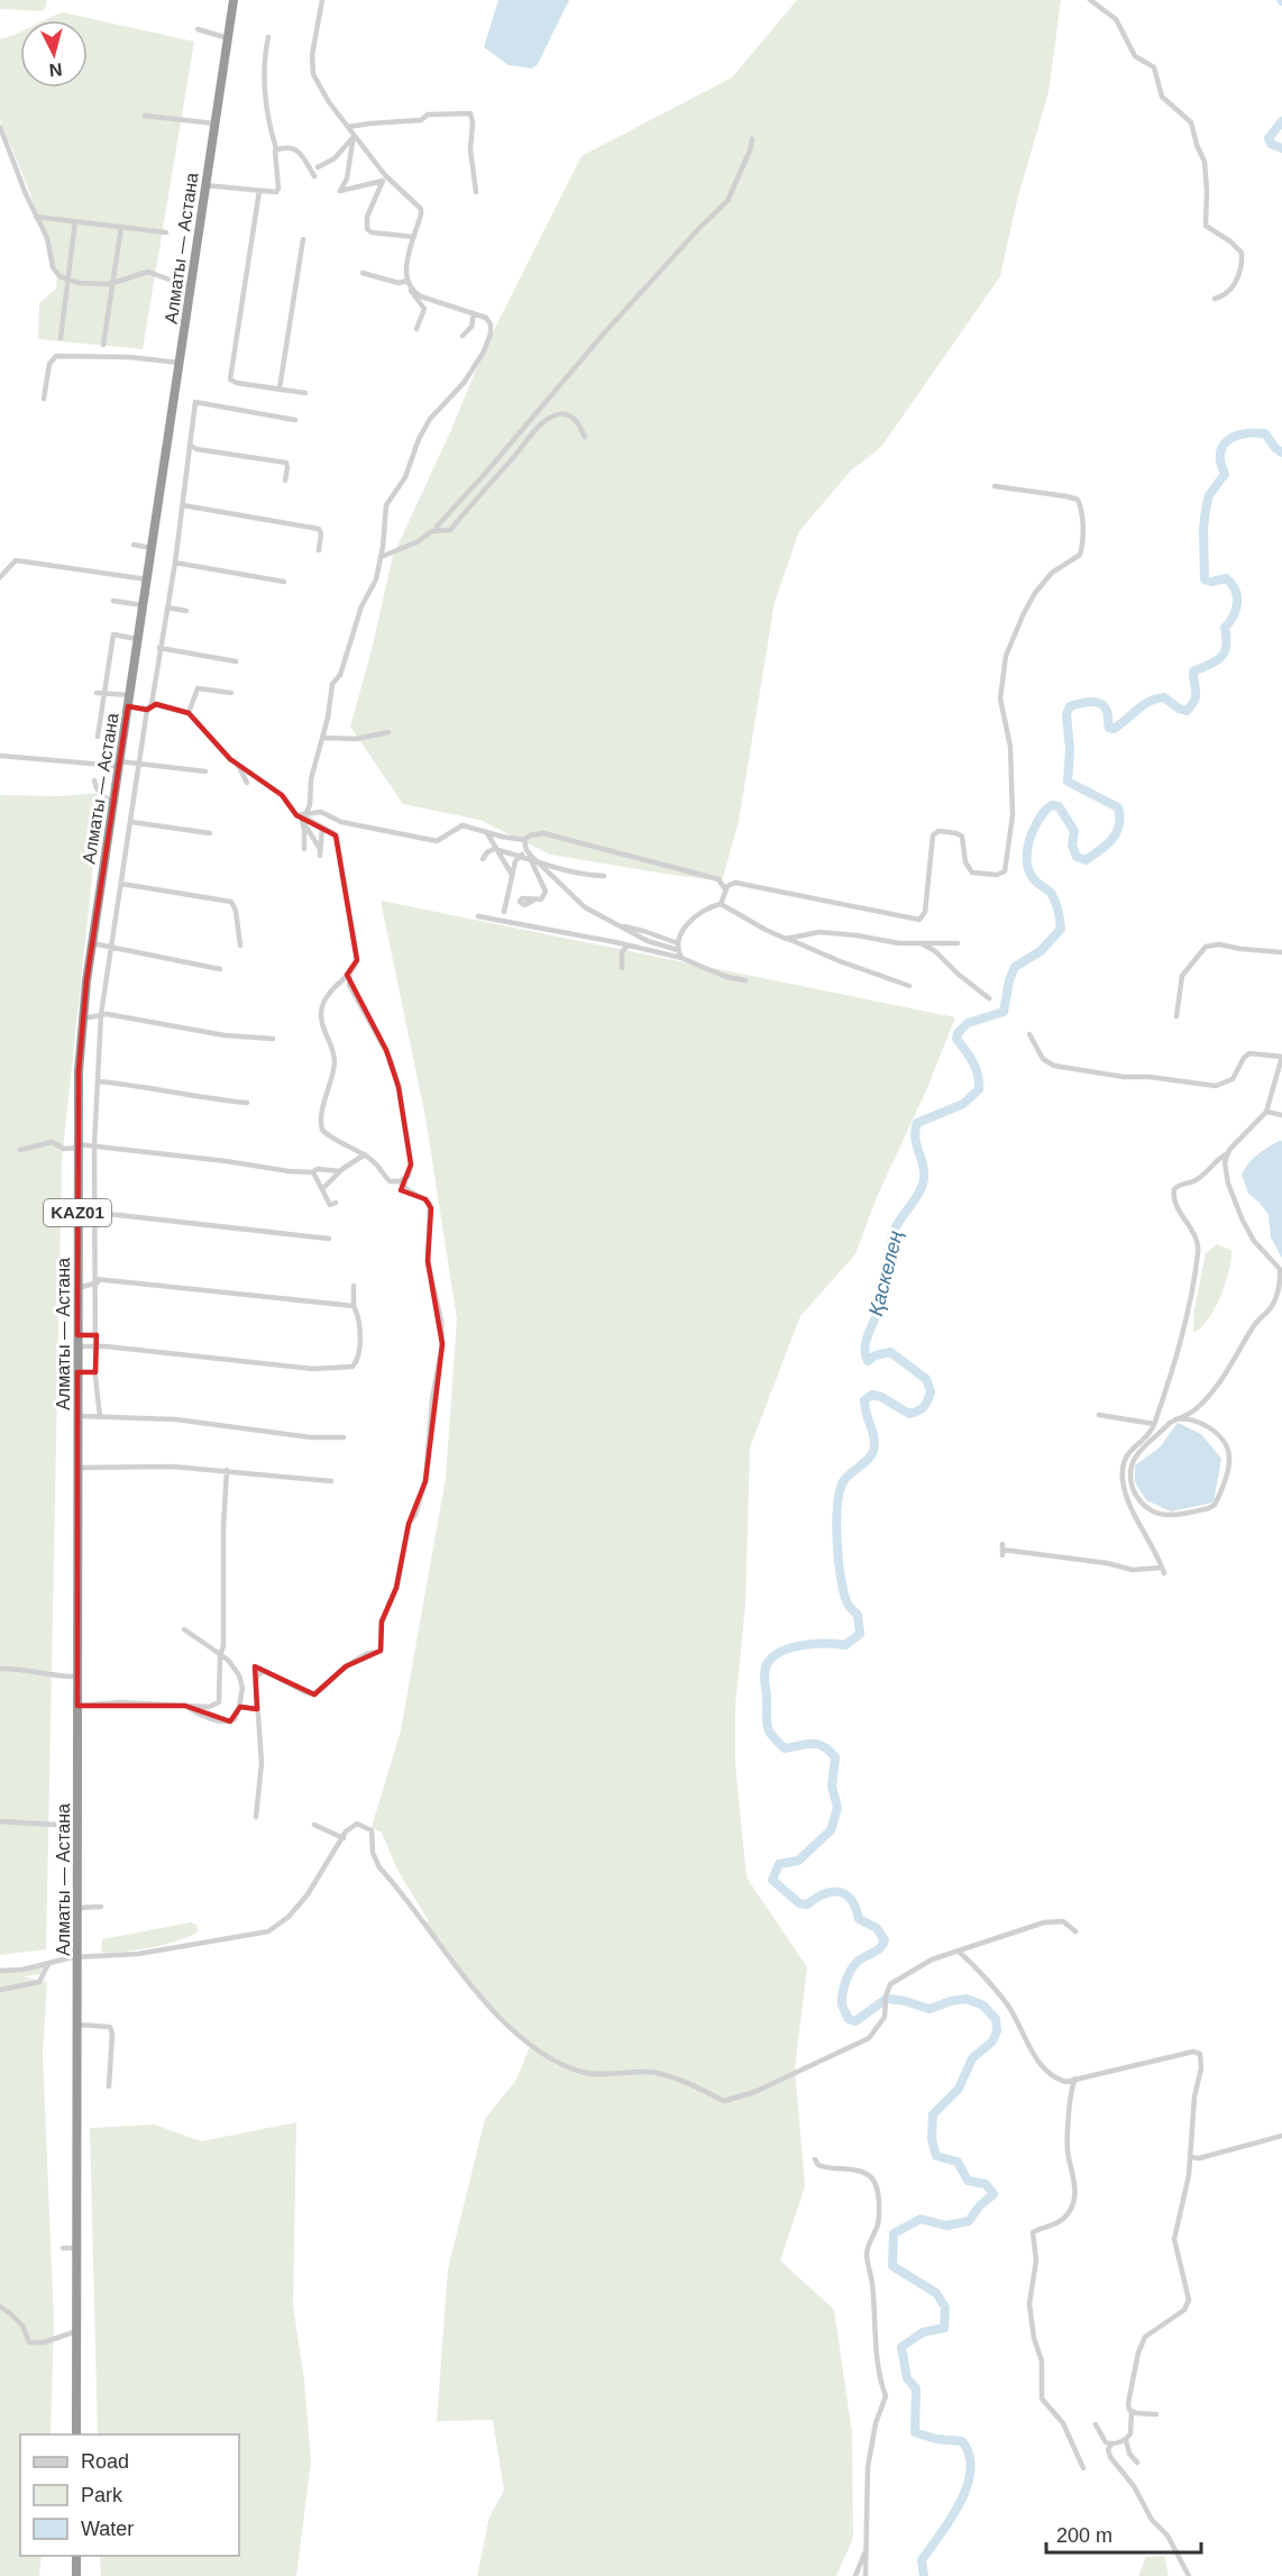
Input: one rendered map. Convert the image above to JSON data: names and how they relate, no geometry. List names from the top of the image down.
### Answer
{
  "streets": {
    "highway": ["Алматы — Астана", "KАZ01"]
  },
  "water": ["Қаскелең"],
  "legend": ["Road", "Park", "Water"],
  "scale_bar": "200 m",
  "north": "bottom"
}
